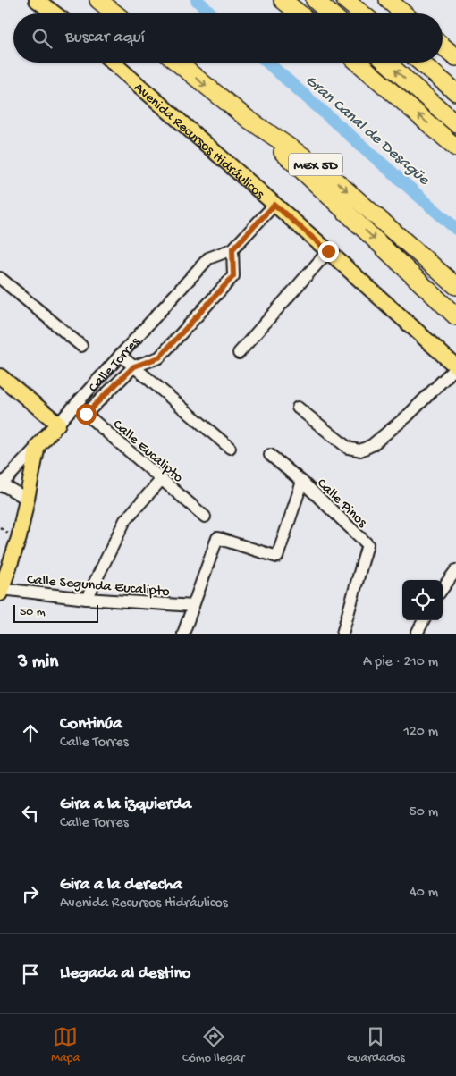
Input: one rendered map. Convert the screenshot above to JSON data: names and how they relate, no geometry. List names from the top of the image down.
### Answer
{
  "streets": {
    "highway": ["MEX 5D"],
    "main road": ["Avenida Recursos Hidráulicos", "Calle Torres"],
    "street": ["Calle Eucalipto", "Calle Pinos", "Calle Segunda Eucalipto"]
  },
  "crossings": [
    ["Avenida Recursos Hidráulicos", "Calle Torres"],
    ["Calle Torres", "Calle Eucalipto"]
  ],
  "water": ["Gran Canal de Desagüe"],
  "scale_bar": "50 m",
  "page": {
    "search": "Buscar aquí",
    "scale": "50 m",
    "heading": ["3 min", "A pie · 210 m"],
    "list": [
      ["Continúa", "Calle Torres", "120 m"],
      ["Gira a la izquierda", "Calle Torres", "50 m"],
      ["Gira a la derecha", "Avenida Recursos Hidráulicos", "40 m"],
      "Llegada al destino"
    ],
    "nav": ["Mapa", "Cómo llegar", "Guardados"]
  }
}
